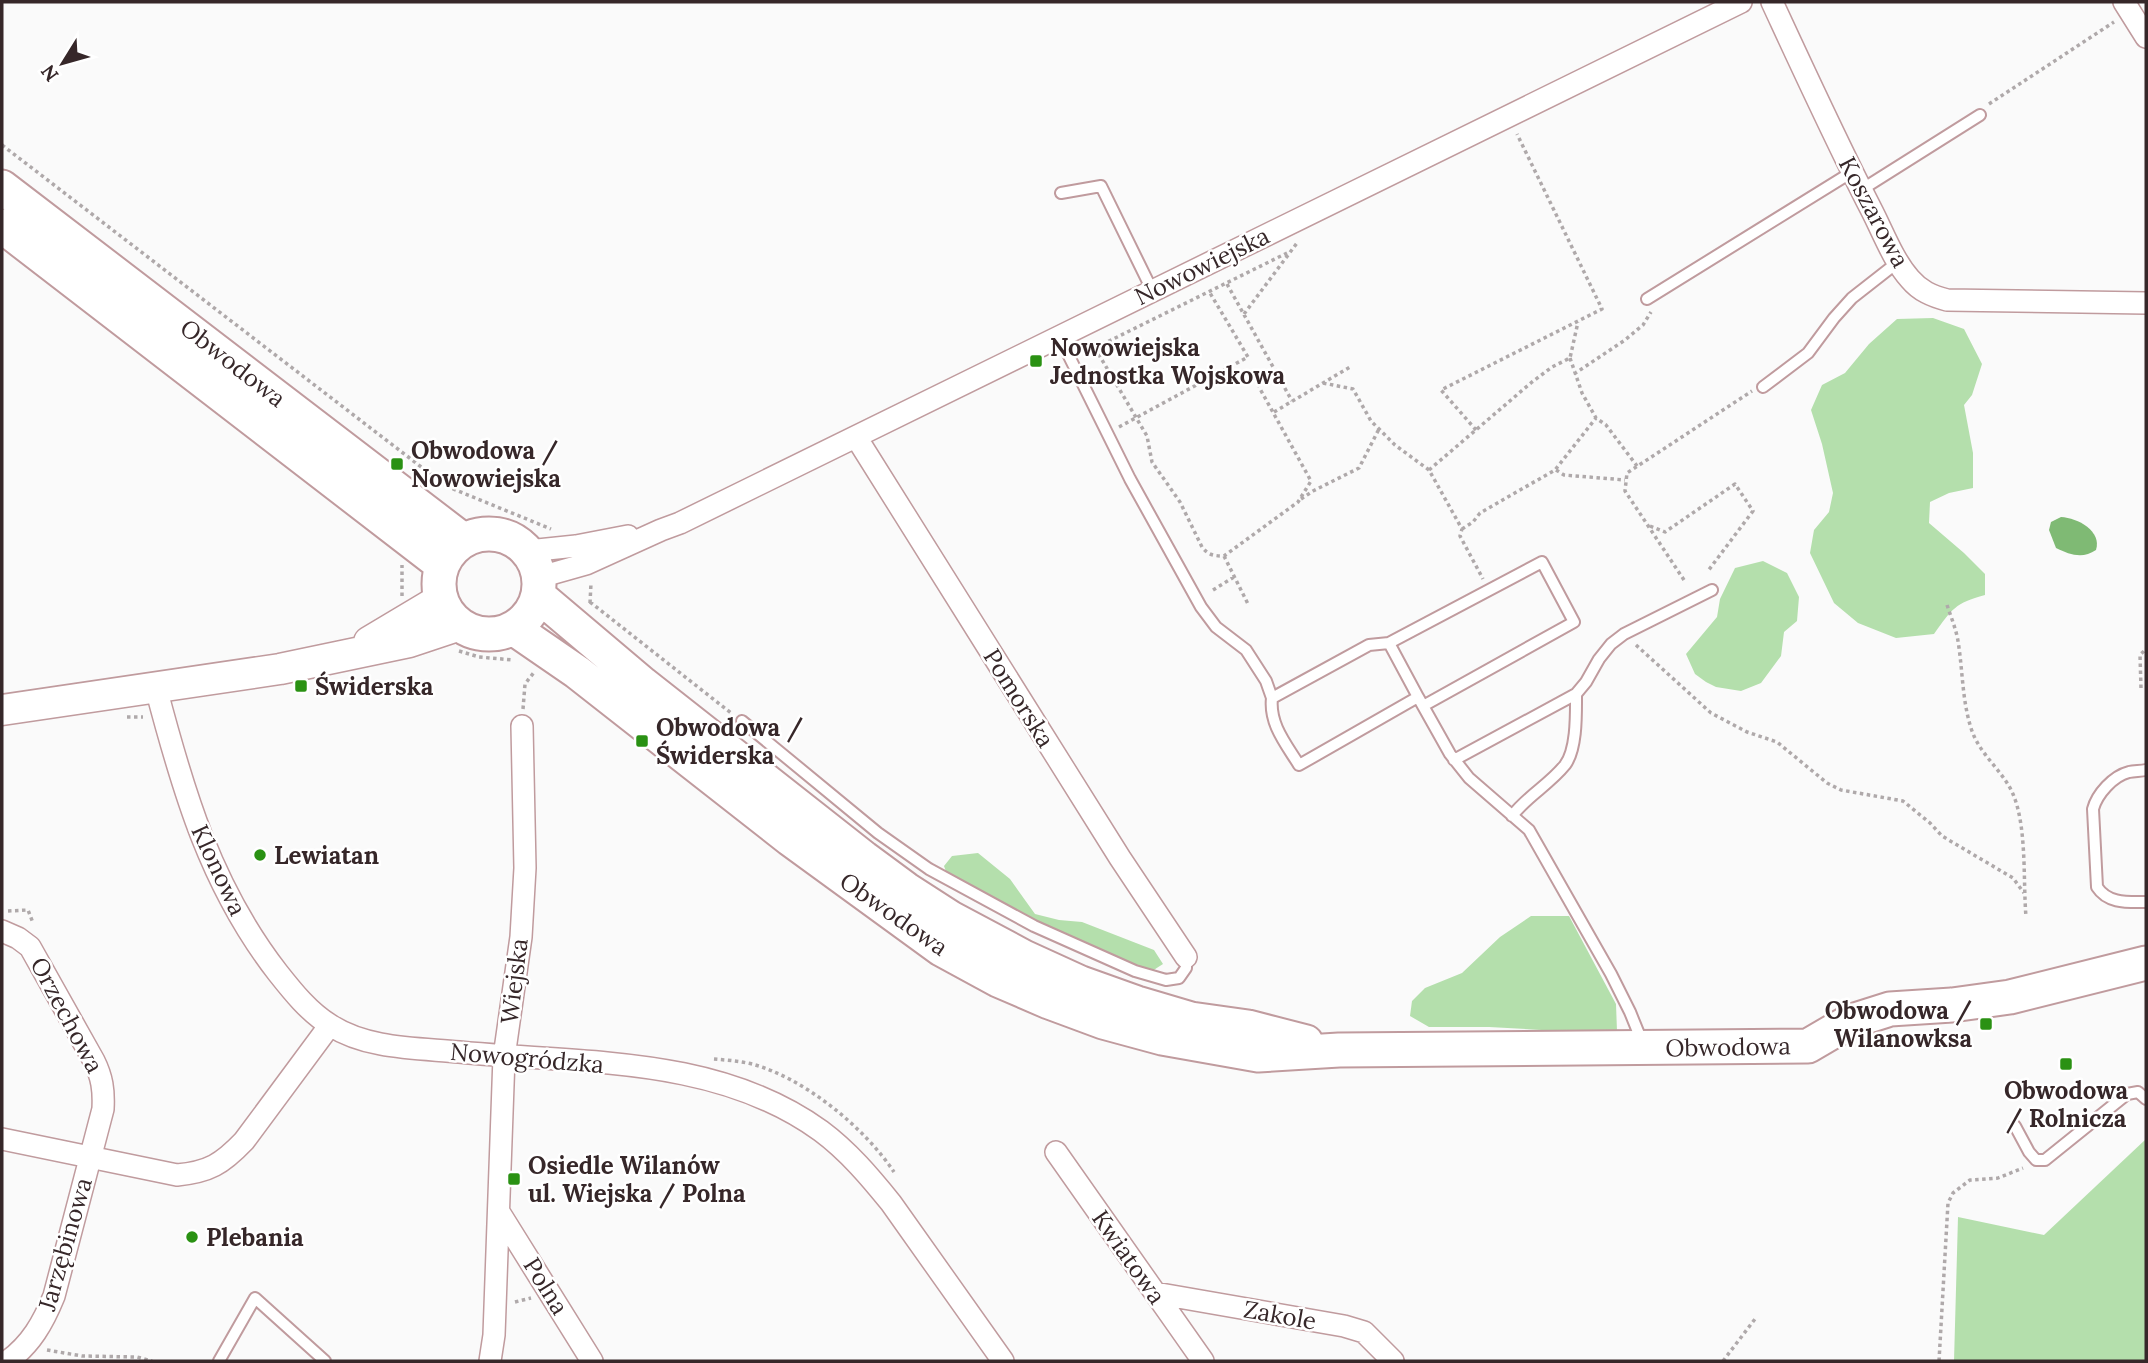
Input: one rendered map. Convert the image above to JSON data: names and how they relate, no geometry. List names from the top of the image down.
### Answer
{
  "streets": {
    "main road": ["Obwodowa"],
    "street": [
      "Koszarowa",
      "Nowowiejska",
      "Pomorska",
      "Klonowa",
      "Wiejska",
      "Orzechowa",
      "Nowogródzka",
      "Jarzębinowa",
      "Kwiatowa",
      "Polna",
      "Zakole"
    ]
  },
  "crossings": [
    ["Nowowiejska", "Obwodowa"],
    ["Nowowiejska", "Pomorska"],
    ["Klonowa", "Nowogródzka"],
    ["Wiejska", "Nowogródzka"],
    ["Wiejska", "Polna"],
    ["Orzechowa", "Jarzębinowa"],
    ["Kwiatowa", "Zakole"]
  ],
  "places": {
    "transit": [
      "Nowowiejska Jednostka Wojskowa",
      "Obwodowa / Nowowiejska",
      "Świderska",
      "Obwodowa / Świderska",
      "Obwodowa / Wilanowksa",
      "Obwodowa / Rolnicza",
      "Osiedle Wilanów ul. Wiejska / Polna"
    ],
    "other": ["Lewiatan", "Plebania"]
  },
  "north": "bottom left"
}
